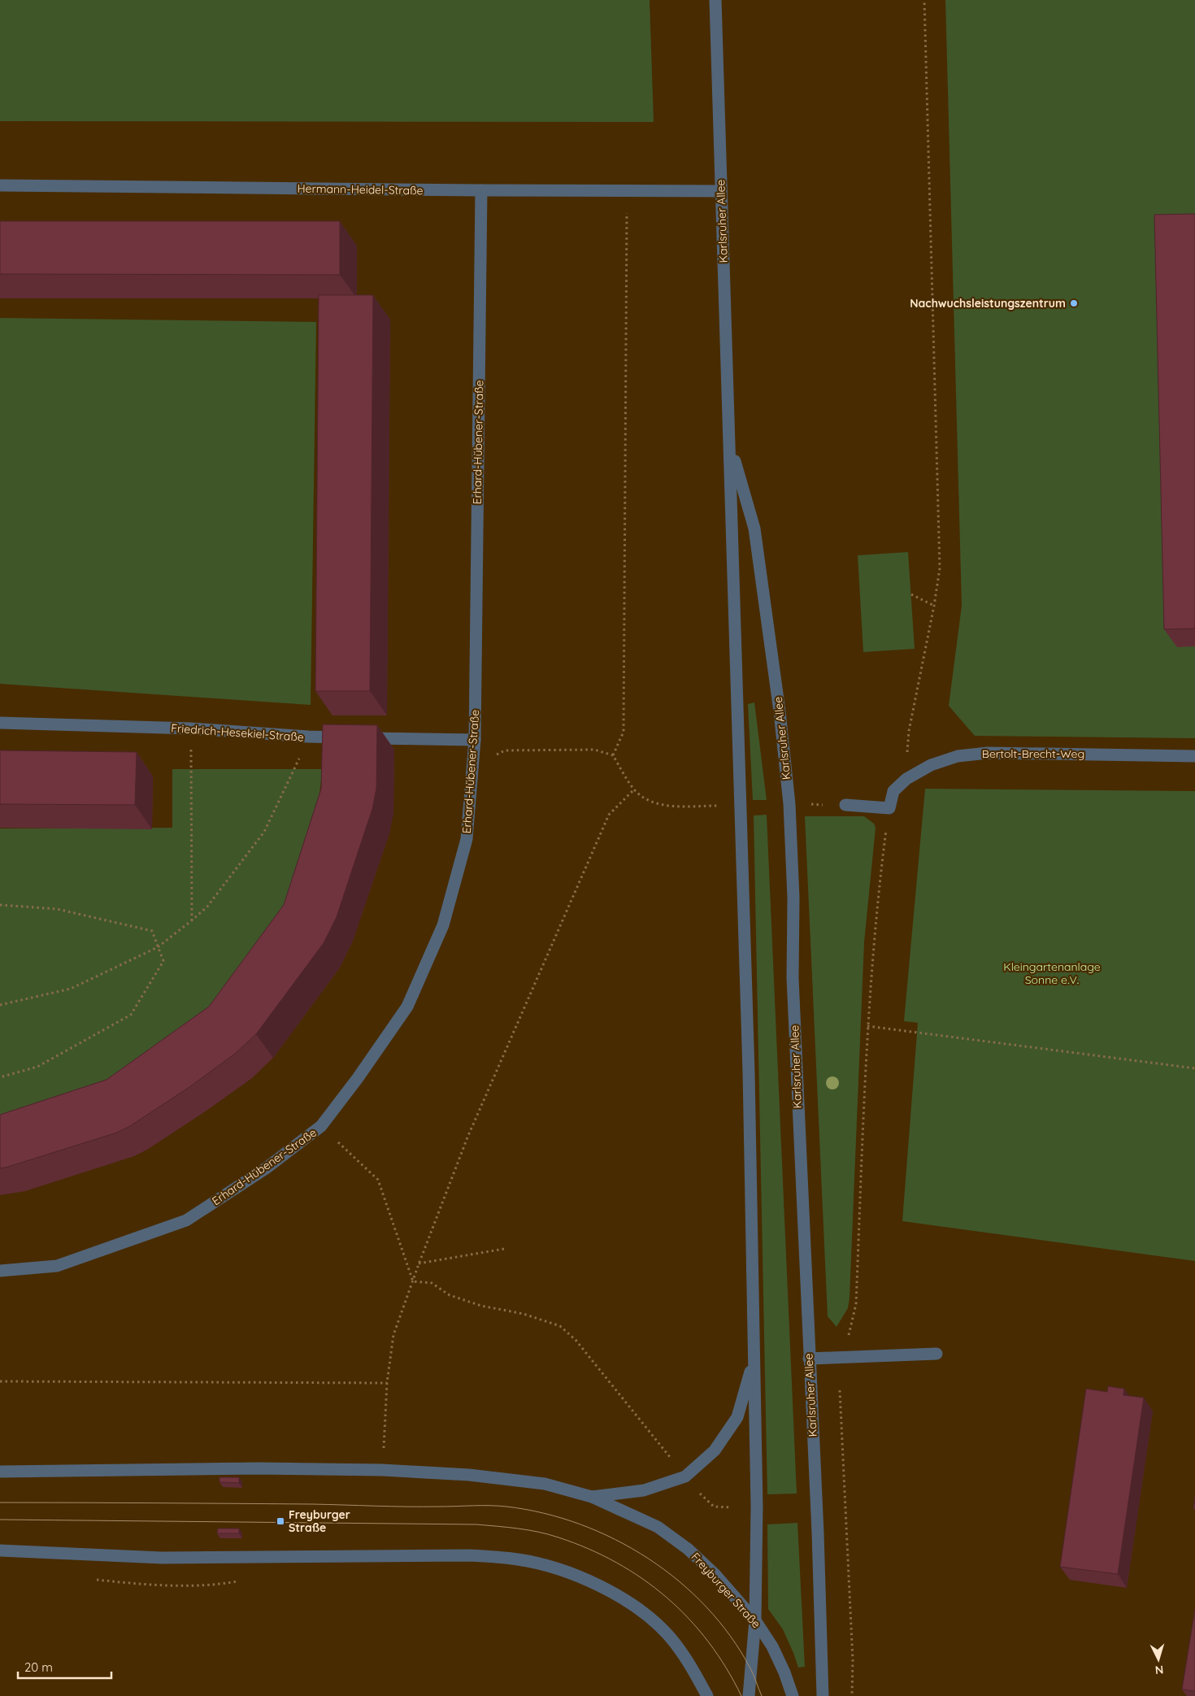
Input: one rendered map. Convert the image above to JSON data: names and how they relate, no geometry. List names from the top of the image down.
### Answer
{
  "streets": {
    "street": [
      "Hermann-Heidel-Straße",
      "Karlsruher Allee",
      "Erhard-Hübener-Straße",
      "Friedrich-Hesekiel-Straße",
      "Bertolt-Brecht-Weg",
      "Freyburger Straße"
    ]
  },
  "crossings": [
    ["Hermann-Heidel-Straße", "Karlsruher Allee"],
    ["Hermann-Heidel-Straße", "Erhard-Hübener-Straße"],
    ["Karlsruher Allee", "Freyburger Straße"],
    ["Erhard-Hübener-Straße", "Friedrich-Hesekiel-Straße"]
  ],
  "parks": ["Kleingartenanlage Sonne e.V."],
  "places": {
    "other": ["Nachwuchsleistungszentrum"],
    "transit": ["Freyburger Straße"]
  },
  "scale_bar": "20 m",
  "north": "bottom"
}
